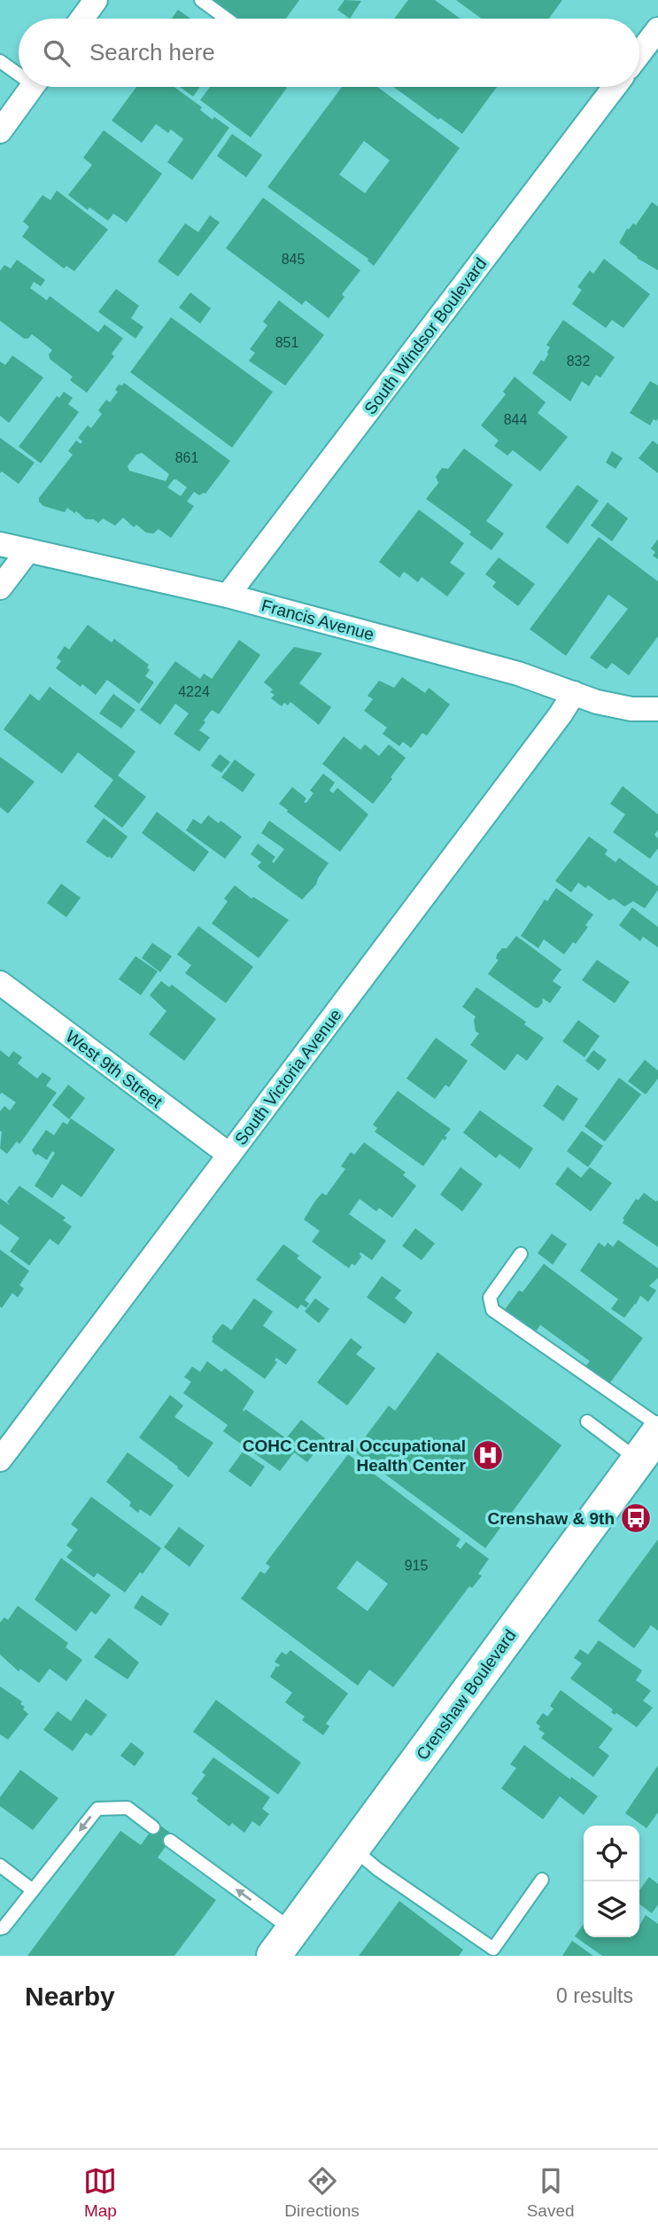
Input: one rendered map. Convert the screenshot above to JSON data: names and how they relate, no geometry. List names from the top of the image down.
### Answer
{
  "streets": {
    "main road": ["Crenshaw Boulevard"],
    "street": [
      "South Windsor Boulevard",
      "Francis Avenue",
      "West 9th Street",
      "South Victoria Avenue"
    ]
  },
  "crossings": [
    ["South Windsor Boulevard", "Francis Avenue"],
    ["Francis Avenue", "South Victoria Avenue"],
    ["West 9th Street", "South Victoria Avenue"]
  ],
  "places": {
    "hospital": ["COHC Central Occupational Health Center"],
    "bus stop": ["Crenshaw & 9th"]
  },
  "house_numbers": [
    "845",
    "851",
    "832",
    "844",
    "861",
    "4224",
    "915"
  ],
  "page": {
    "search": "Search here",
    "heading": ["Nearby", "0 results"],
    "nav": ["Map", "Directions", "Saved"]
  }
}
